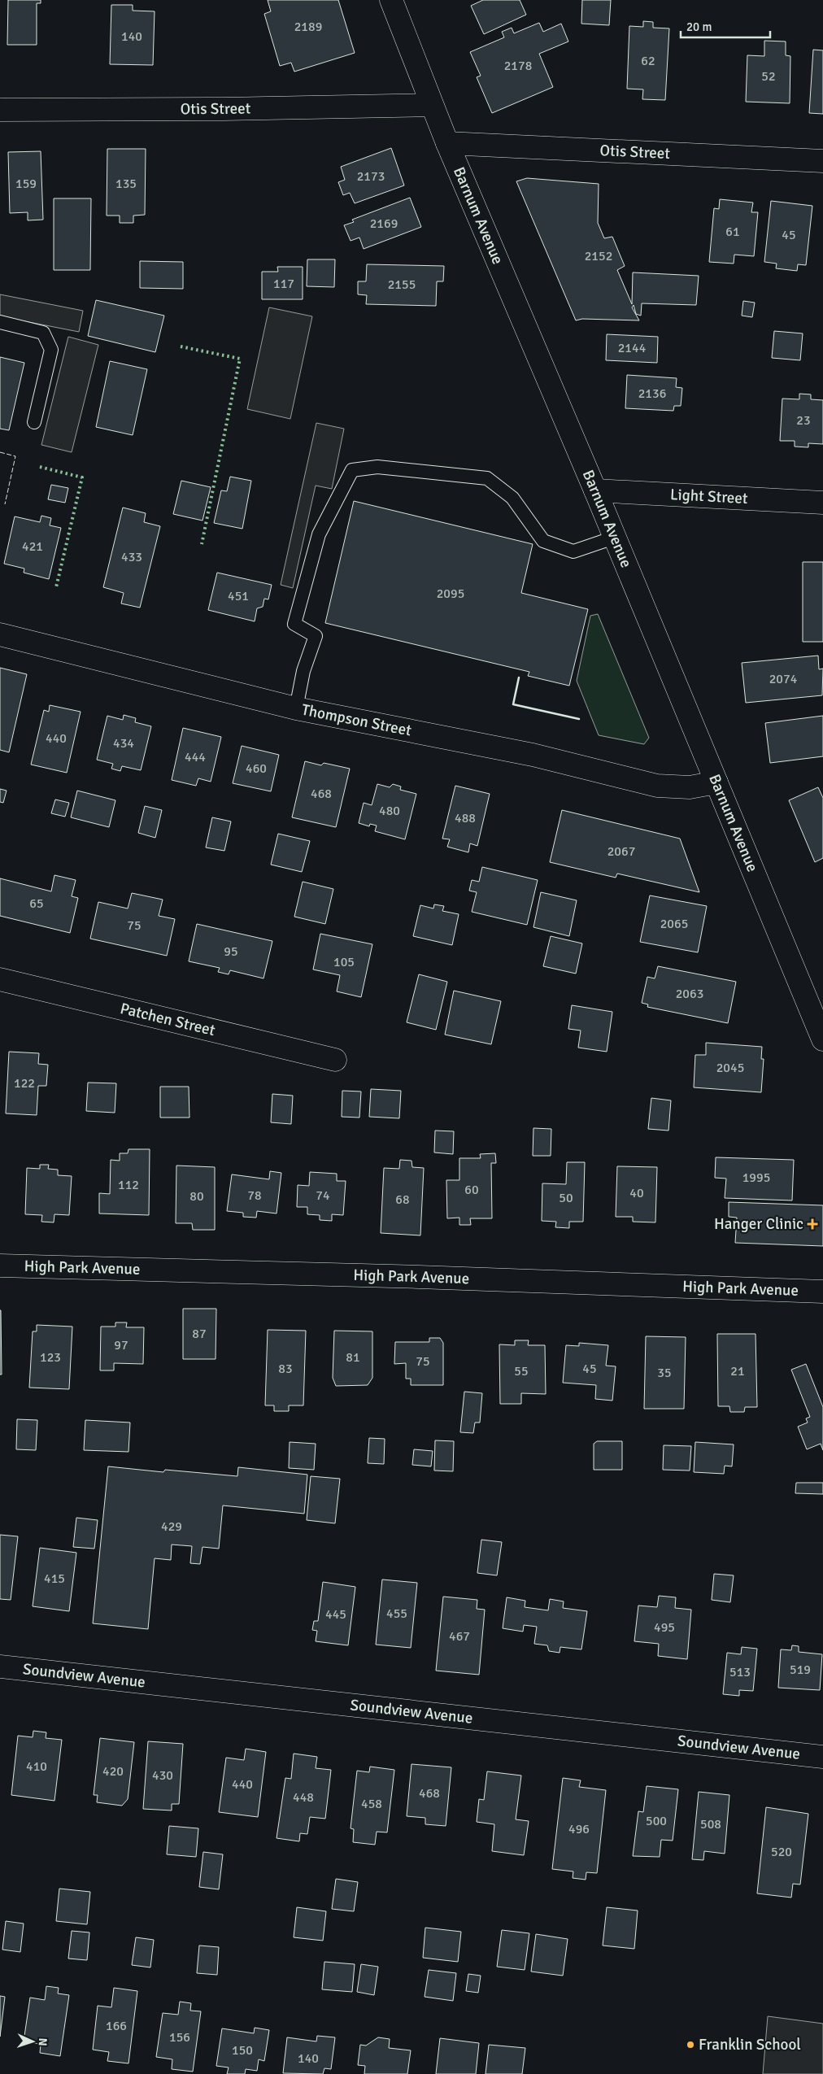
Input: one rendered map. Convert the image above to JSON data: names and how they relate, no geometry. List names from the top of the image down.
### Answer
{
  "streets": {
    "street": [
      "Otis Street",
      "Barnum Avenue",
      "Light Street",
      "Thompson Street",
      "Patchen Street",
      "High Park Avenue",
      "Soundview Avenue"
    ]
  },
  "crossings": [
    ["Otis Street", "Barnum Avenue"],
    ["Barnum Avenue", "Light Street"],
    ["Barnum Avenue", "Thompson Street"]
  ],
  "places": {
    "health": ["Hanger Clinic"],
    "other": ["Franklin School"]
  },
  "house_numbers": [
    "2189",
    "140",
    "62",
    "2178",
    "52",
    "2173",
    "159",
    "135",
    "2169",
    "61",
    "45",
    "2152",
    "117",
    "2155",
    "2144",
    "2136",
    "23",
    "421",
    "433",
    "2095",
    "451",
    "2074",
    "440",
    "434",
    "444",
    "460",
    "468",
    "480",
    "488",
    "2067",
    "65",
    "2065",
    "75",
    "95",
    "105",
    "2063",
    "2045",
    "122",
    "1995",
    "112",
    "60",
    "40",
    "78",
    "74",
    "80",
    "50",
    "68",
    "87",
    "97",
    "123",
    "81",
    "75",
    "83",
    "45",
    "55",
    "21",
    "35",
    "429",
    "415",
    "455",
    "445",
    "495",
    "467",
    "519",
    "513",
    "410",
    "420",
    "430",
    "440",
    "468",
    "448",
    "458",
    "500",
    "508",
    "496",
    "520",
    "166",
    "156",
    "150",
    "140"
  ],
  "scale_bar": "20 m",
  "north": "right"
}
